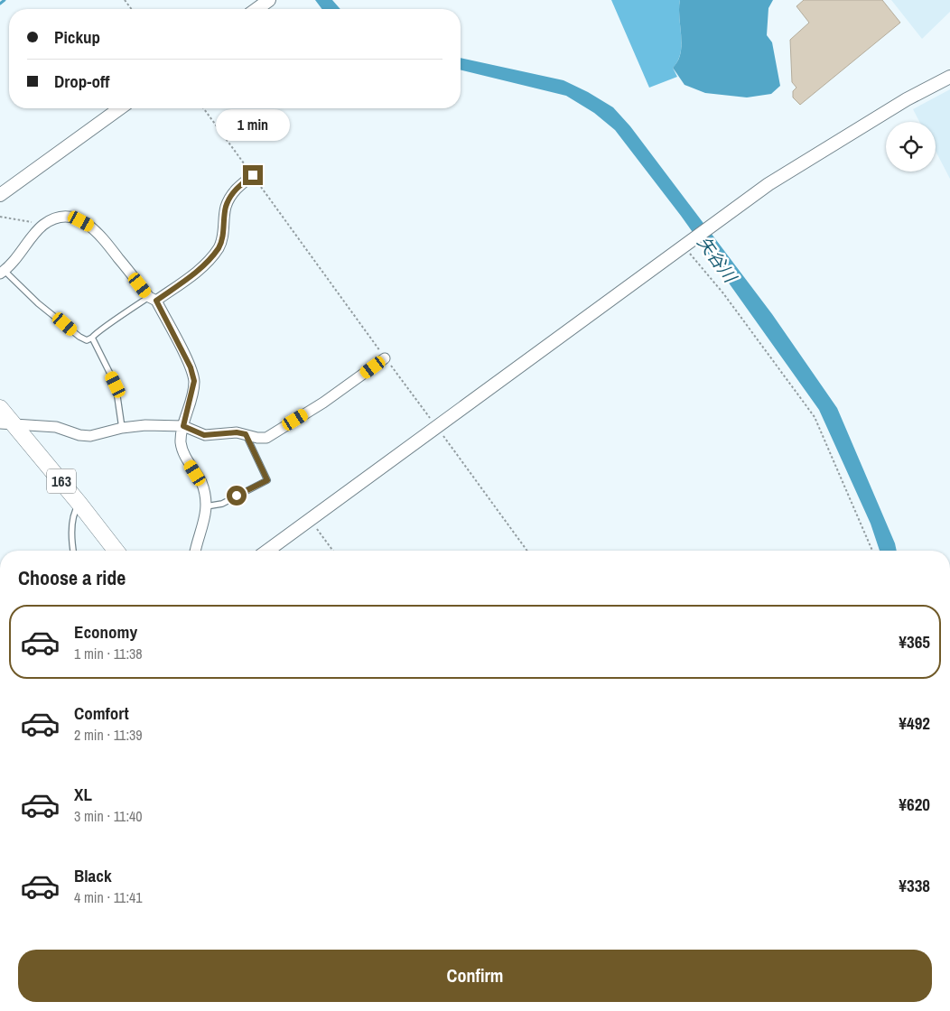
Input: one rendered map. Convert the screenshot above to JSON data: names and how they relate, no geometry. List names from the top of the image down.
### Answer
{
  "streets": {
    "highway": ["163"]
  },
  "water": ["矢谷川"],
  "page": {
    "banner": ["Pickup", "Drop-off"],
    "bubble": "1 min",
    "heading": "Choose a ride",
    "list": [
      {
        "name": "Economy",
        "note": "1 min · 11:38",
        "value": "¥365"
      },
      {
        "name": "Comfort",
        "note": "2 min · 11:39",
        "value": "¥492"
      },
      {
        "name": "XL",
        "note": "3 min · 11:40",
        "value": "¥620"
      },
      {
        "name": "Black",
        "note": "4 min · 11:41",
        "value": "¥338"
      }
    ],
    "buttons": "Confirm"
  }
}
